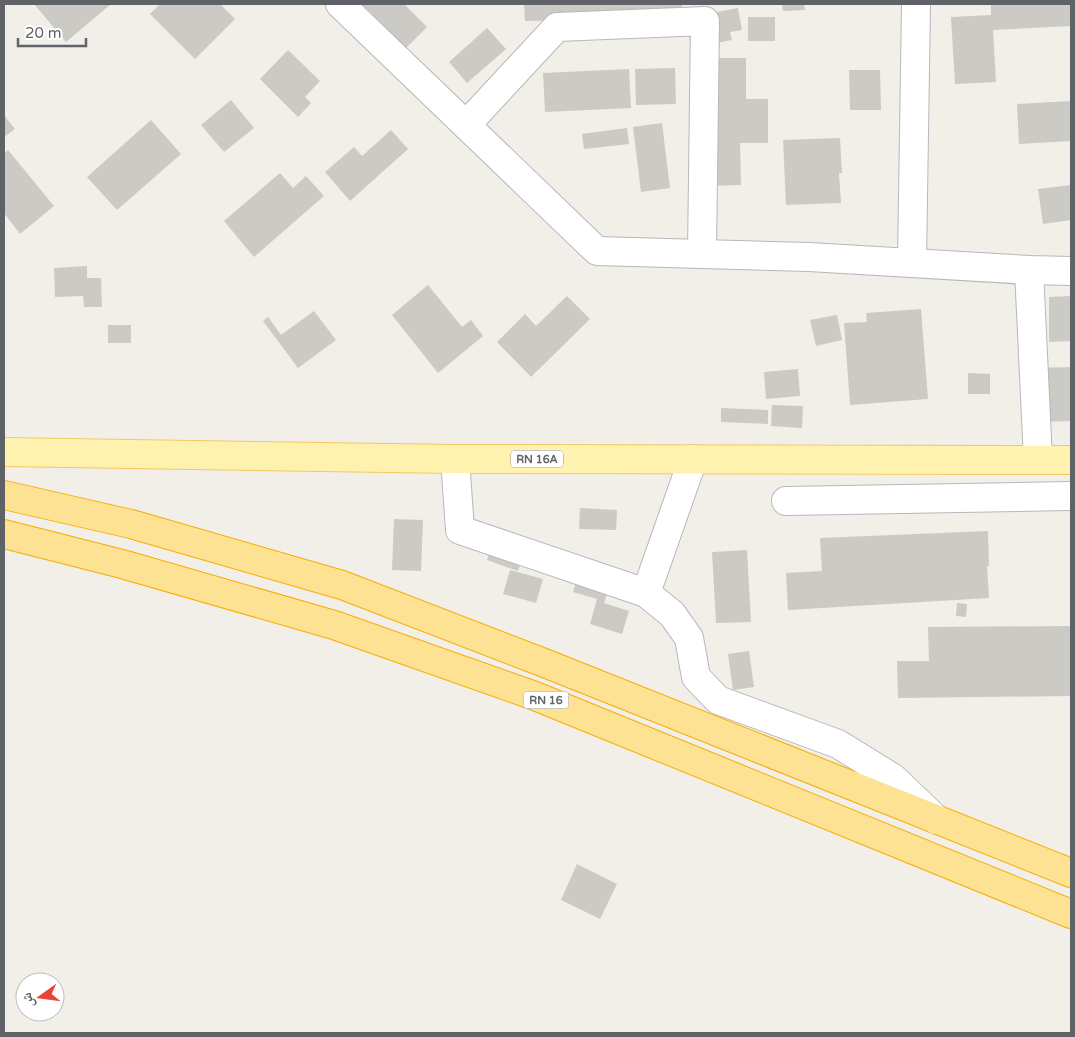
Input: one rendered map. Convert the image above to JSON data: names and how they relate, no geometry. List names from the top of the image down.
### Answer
{
  "streets": {
    "highway": ["RN 16"],
    "main road": ["RN 16A"]
  },
  "scale_bar": "20 m",
  "north": "left"
}
